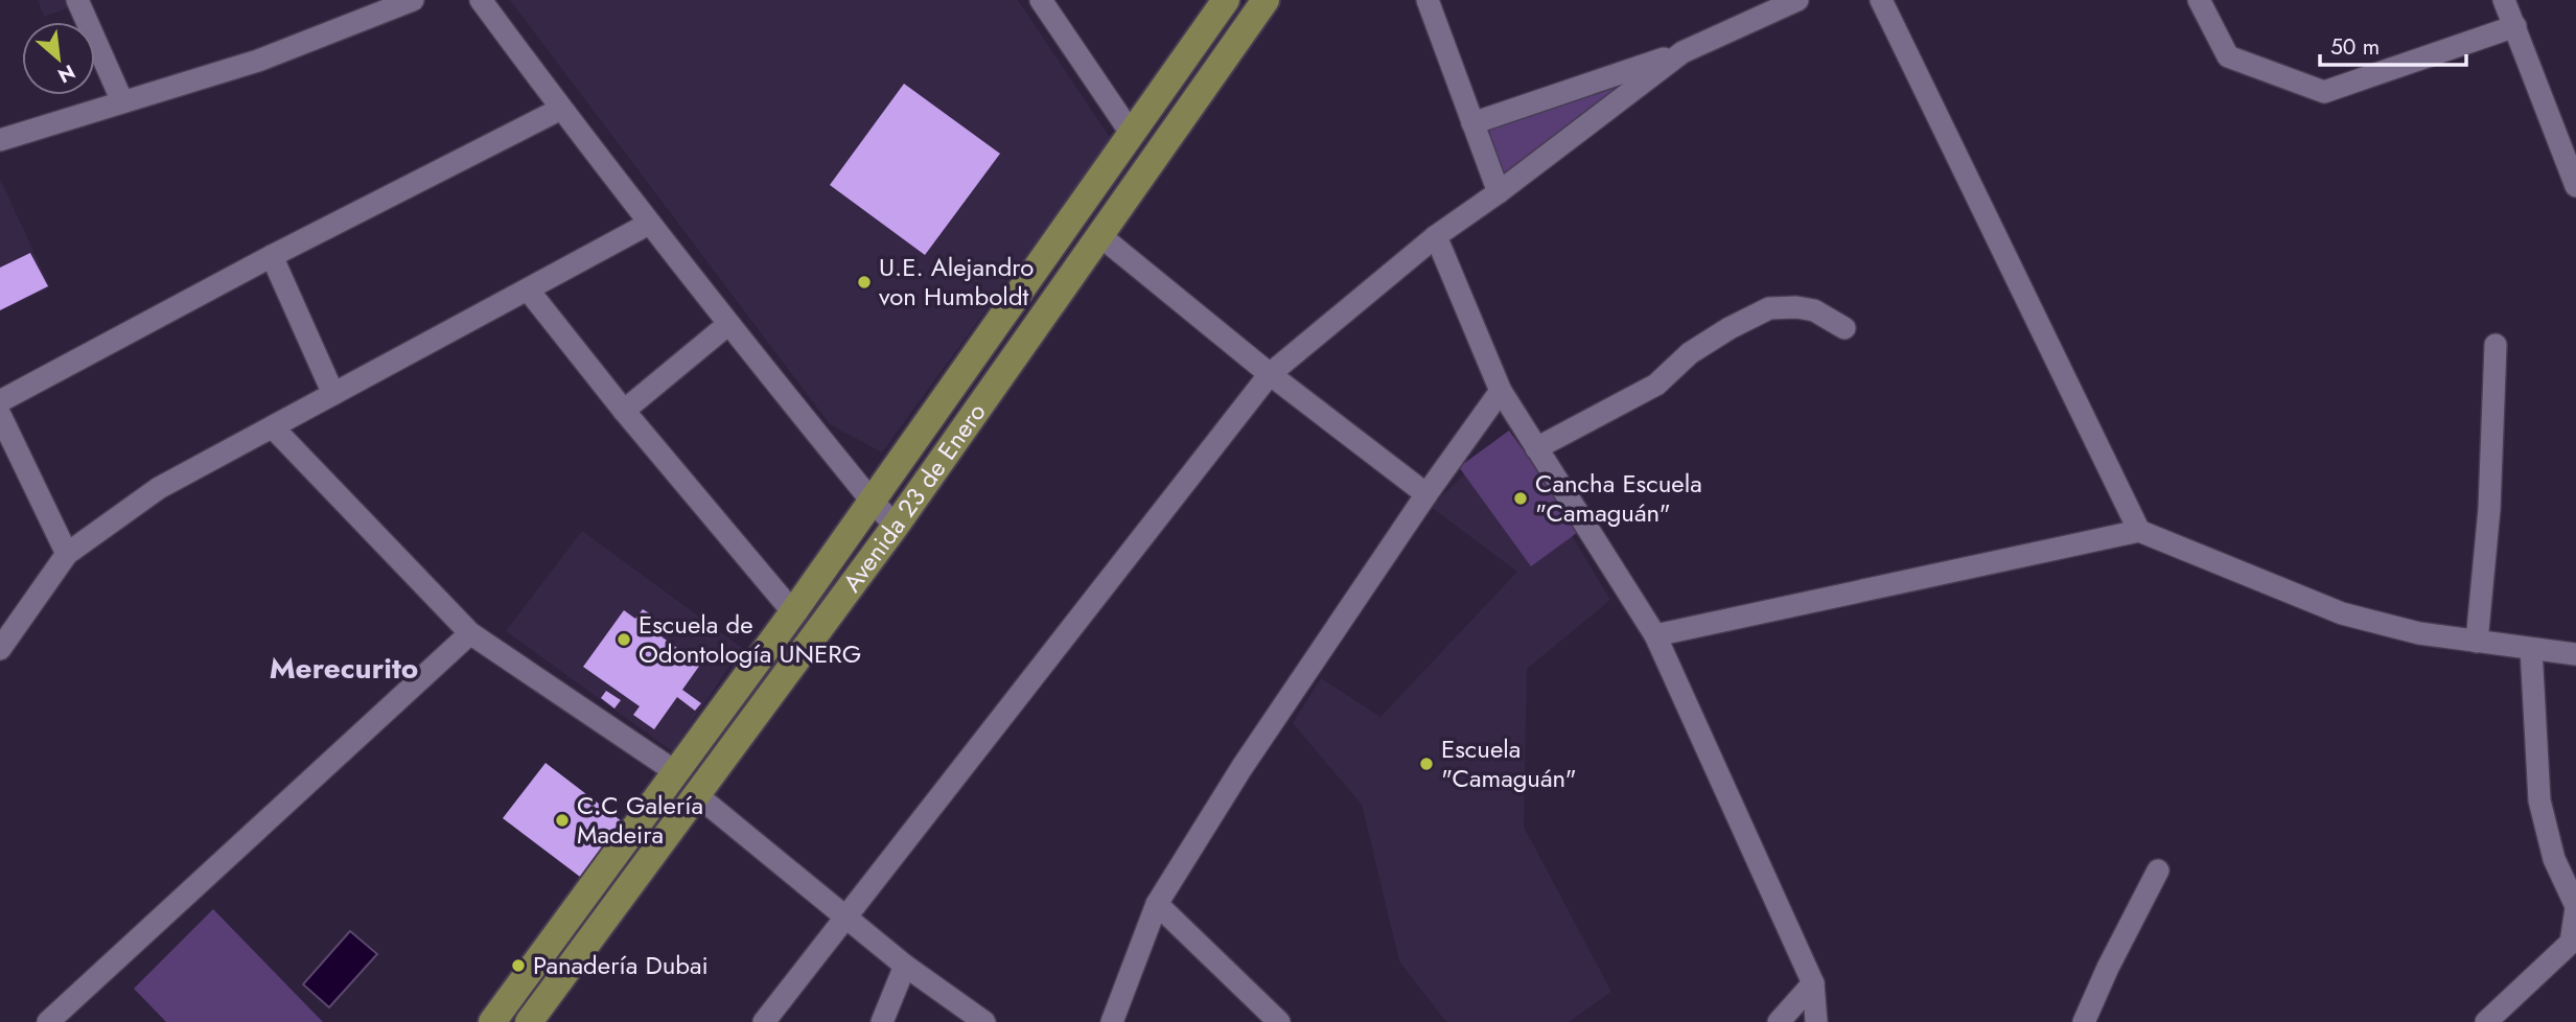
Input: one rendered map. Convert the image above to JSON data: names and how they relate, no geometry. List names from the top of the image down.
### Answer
{
  "streets": {
    "main road": ["Avenida 23 de Enero"]
  },
  "districts": ["Merecurito"],
  "places": [
    "U.E. Alejandro von Humboldt",
    "Cancha Escuela \"Camaguán\"",
    "Escuela de Odontología UNERG",
    "Escuela \"Camaguán\"",
    "C.C Galería Madeira",
    "Panadería Dubai"
  ],
  "scale_bar": "50 m",
  "north": "bottom right"
}
